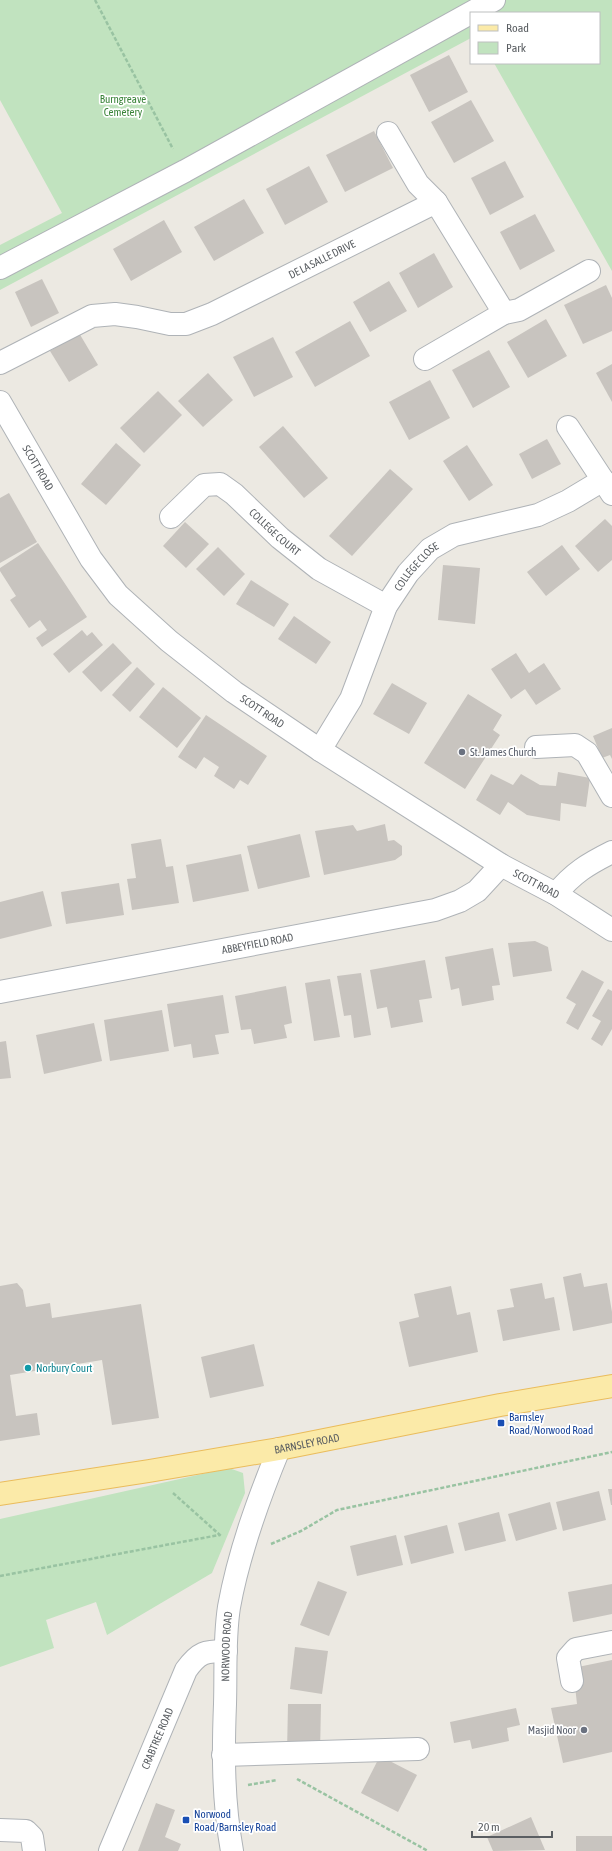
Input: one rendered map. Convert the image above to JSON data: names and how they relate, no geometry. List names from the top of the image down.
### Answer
{
  "streets": {
    "main road": ["BARNSLEY ROAD"],
    "street": [
      "DE LA SALLE DRIVE",
      "SCOTT ROAD",
      "COLLEGE COURT",
      "COLLEGE CLOSE",
      "ABBEYFIELD ROAD",
      "NORWOOD ROAD",
      "CRABTREE ROAD"
    ]
  },
  "crossings": [
    ["SCOTT ROAD", "COLLEGE CLOSE"],
    ["SCOTT ROAD", "ABBEYFIELD ROAD"],
    ["COLLEGE COURT", "COLLEGE CLOSE"],
    ["BARNSLEY ROAD", "NORWOOD ROAD"],
    ["NORWOOD ROAD", "CRABTREE ROAD"]
  ],
  "parks": ["Burngreave Cemetery"],
  "places": {
    "other": ["St. James Church", "Norbury Court", "Masjid Noor"],
    "transit": ["Barnsley Road/Norwood Road", "Norwood Road/Barnsley Road"]
  },
  "legend": ["Road", "Park"],
  "scale_bar": "20 m"
}
